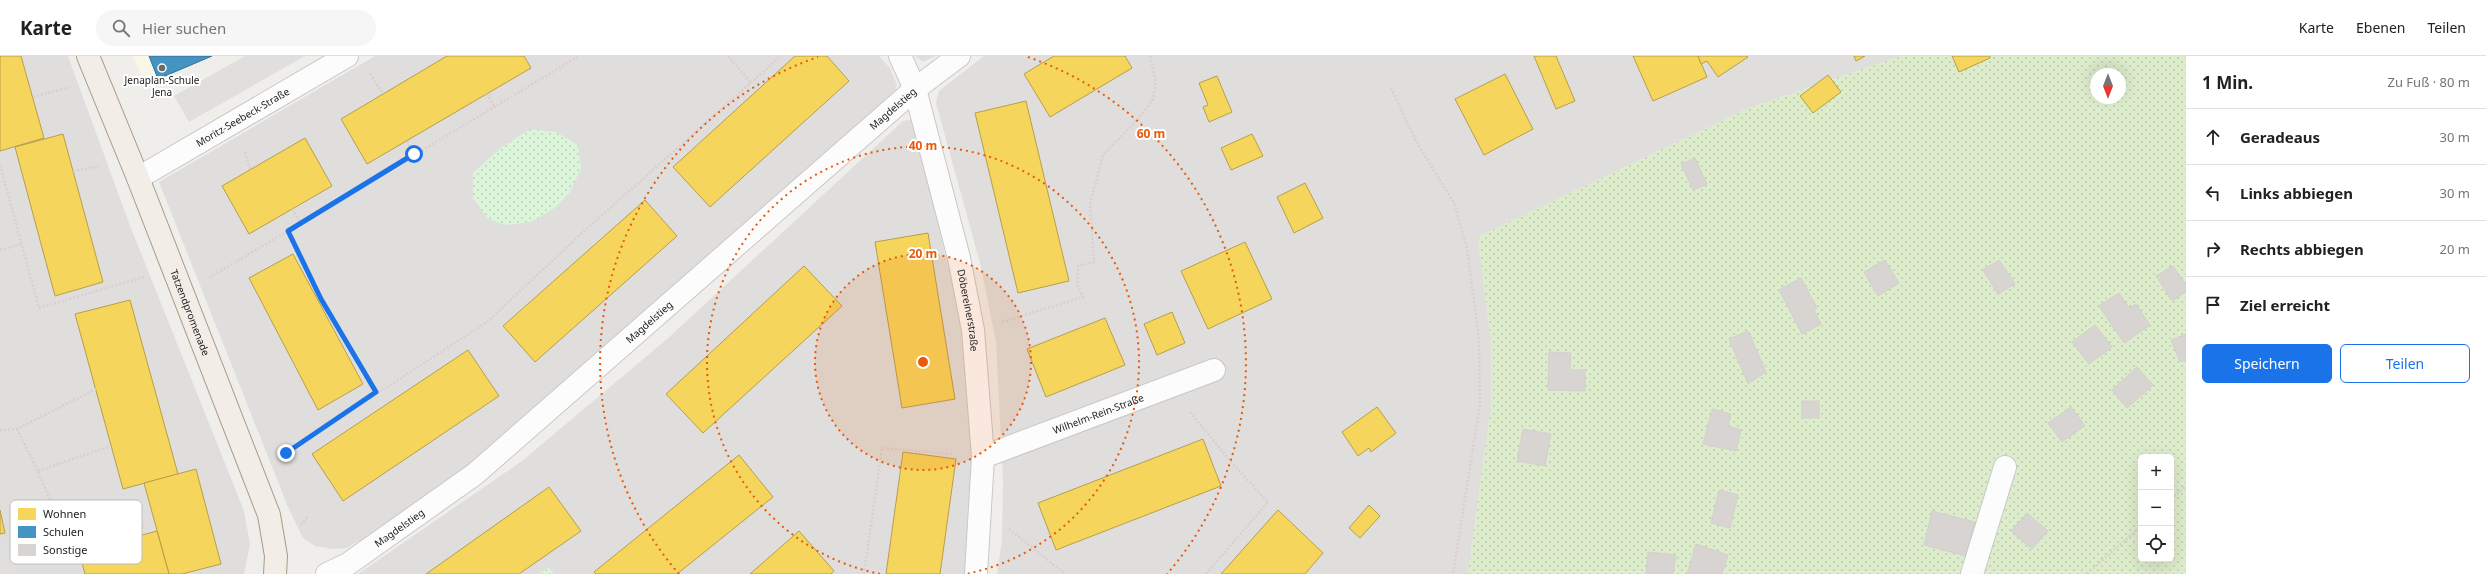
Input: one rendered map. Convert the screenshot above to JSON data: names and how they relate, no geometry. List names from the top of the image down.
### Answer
{
  "streets": {
    "main road": ["Tatzendpromenade"],
    "street": [
      "Magdelstieg",
      "Moritz-Seebeck-Straße",
      "Döbereinerstraße",
      "Wilhelm-Rein-Straße"
    ]
  },
  "crossings": [
    ["Magdelstieg", "Döbereinerstraße"],
    ["Moritz-Seebeck-Straße", "Tatzendpromenade"],
    ["Döbereinerstraße", "Wilhelm-Rein-Straße"]
  ],
  "places": ["Jenaplan-Schule Jena"],
  "legend": ["Wohnen", "Schulen", "Sonstige"],
  "north": "bottom",
  "page": {
    "header": "Karte",
    "search": "Hier suchen",
    "nav": ["Karte", "Ebenen", "Teilen"],
    "heading": ["1 Min.", "Zu Fuß · 80 m"],
    "list": [
      ["Geradeaus", "30 m"],
      ["Links abbiegen", "30 m"],
      ["Rechts abbiegen", "20 m"],
      "Ziel erreicht"
    ],
    "buttons": ["Speichern", "Teilen"],
    "map_buttons": ["+", "−"]
  },
  "rings": ["60 m", "40 m", "20 m"]
}
